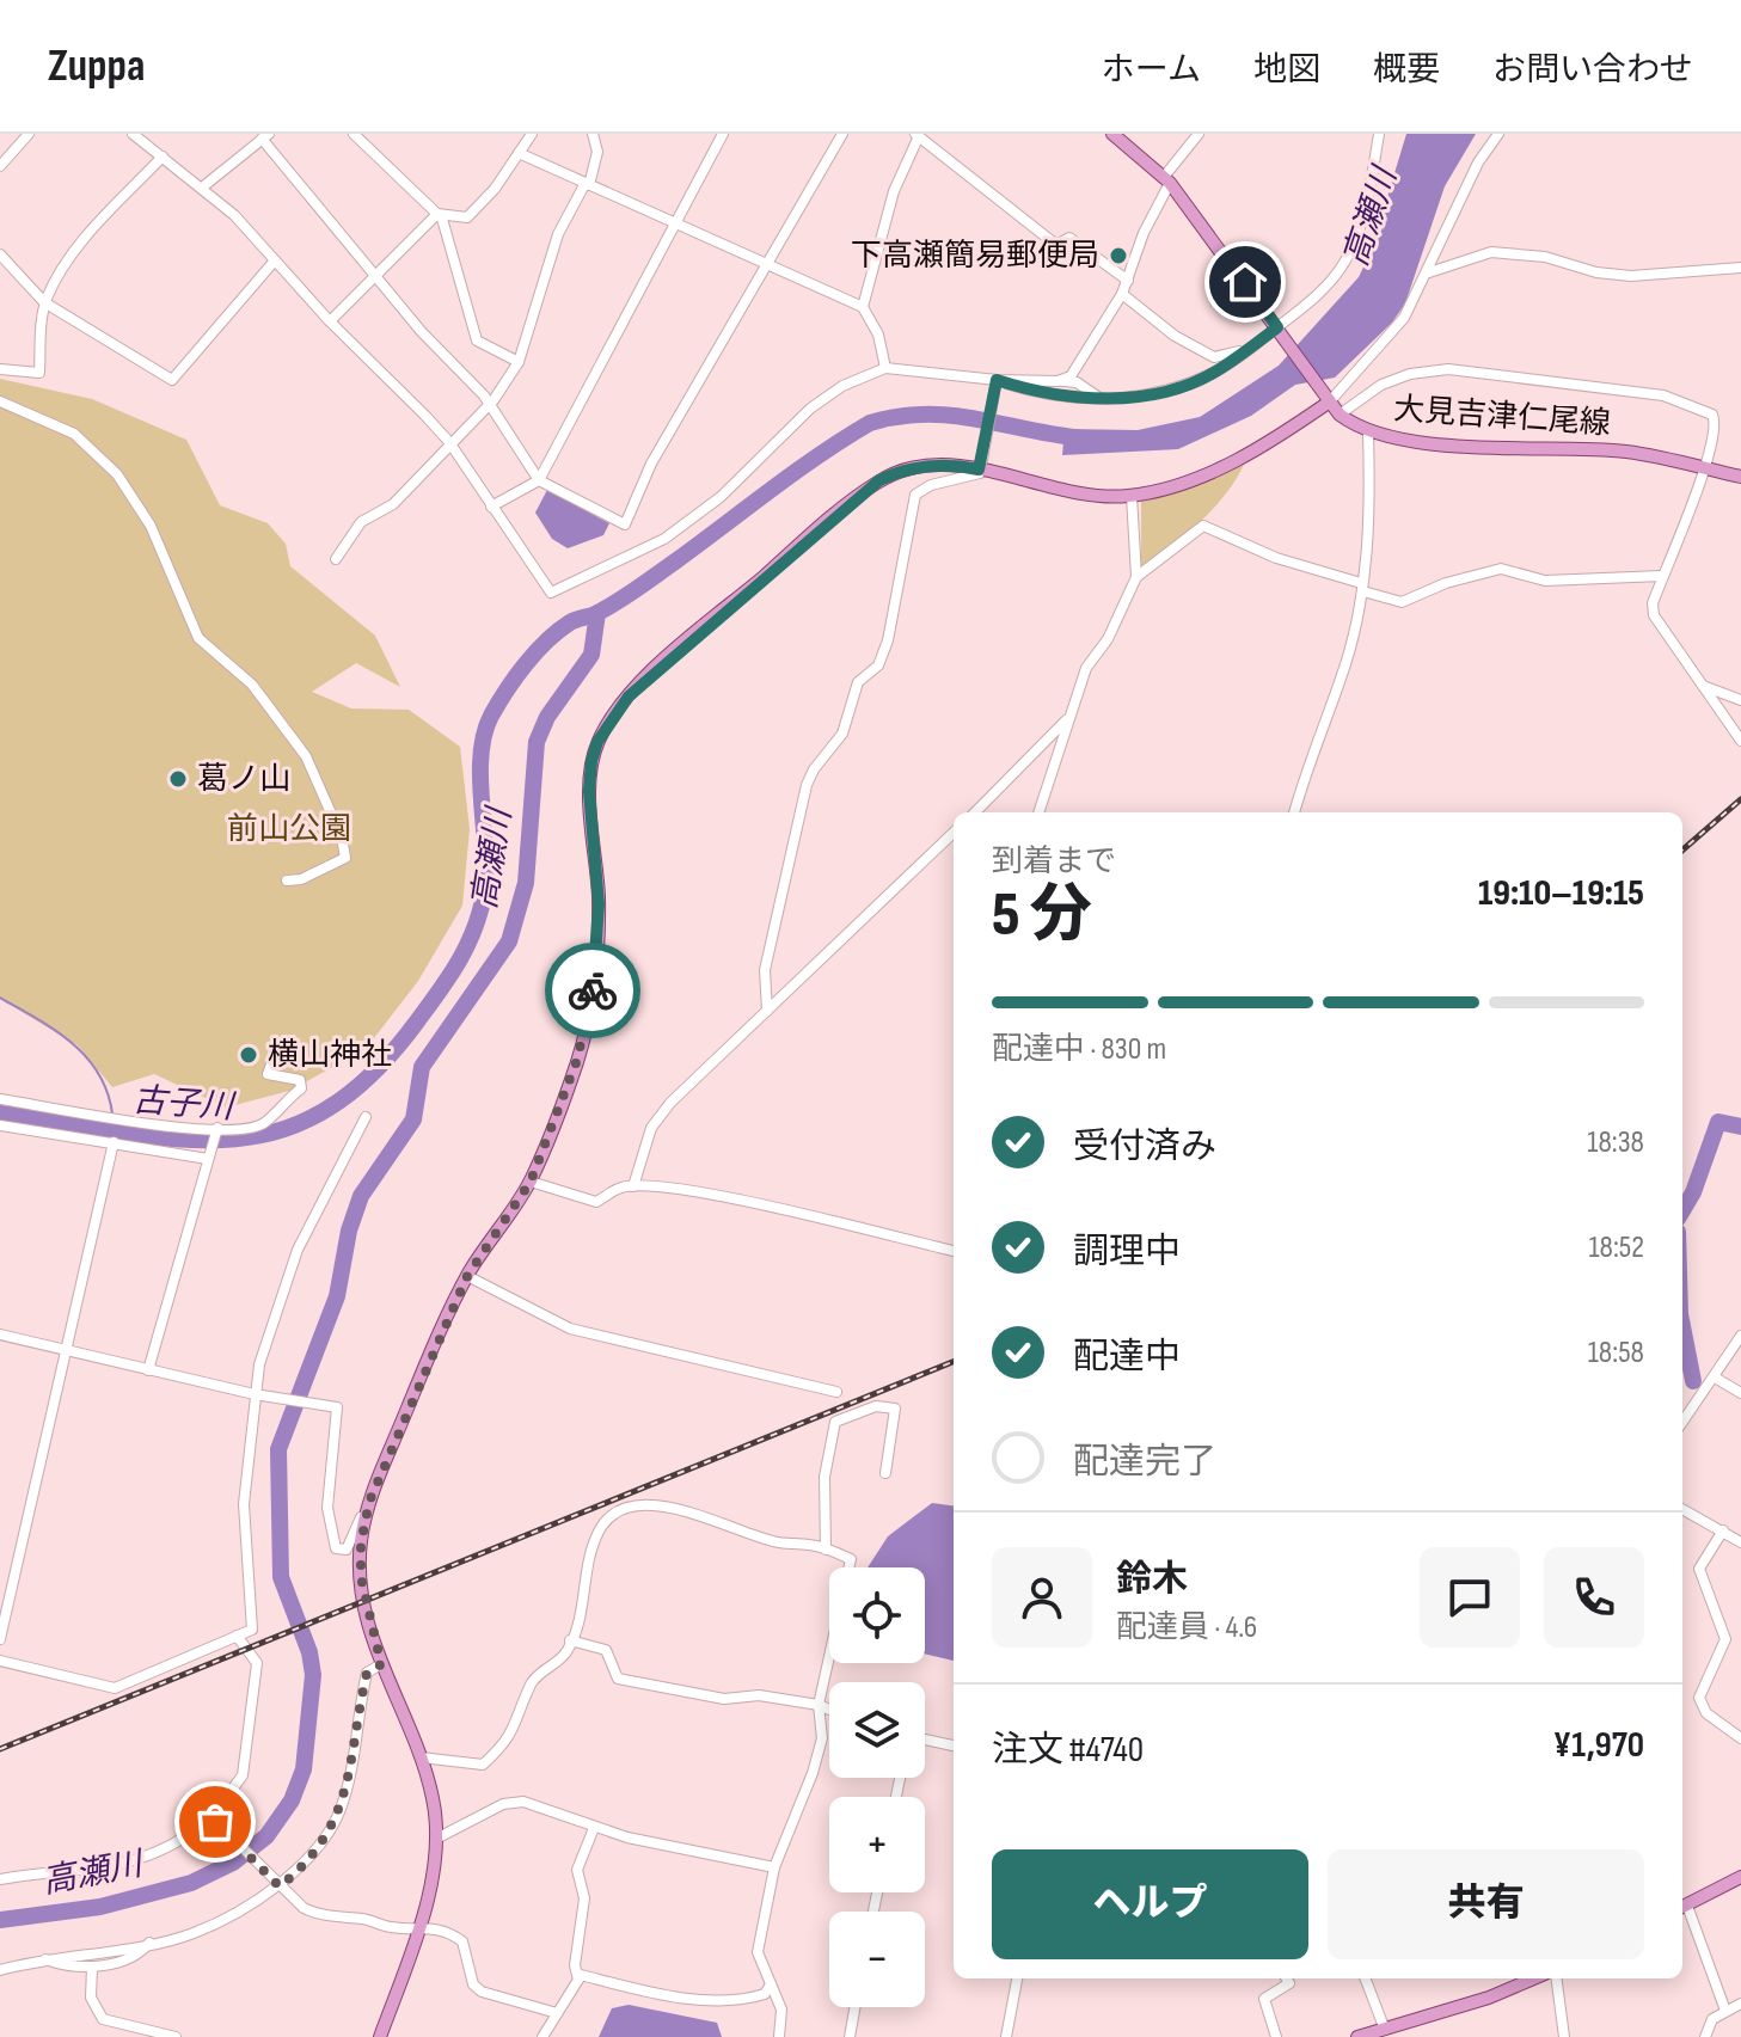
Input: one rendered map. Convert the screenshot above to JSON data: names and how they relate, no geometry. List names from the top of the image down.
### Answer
{
  "streets": {
    "main road": ["大見吉津仁尾線"]
  },
  "water": ["高瀬川", "古子川"],
  "parks": ["前山公園"],
  "places": ["下高瀬簡易郵便局", "葛ノ山", "横山神社"],
  "page": {
    "header": "Zuppa",
    "nav": [
      "ホーム",
      "地図",
      "概要",
      "お問い合わせ"
    ],
    "heading": ["5 分", "到着まで", "19:10–19:15"],
    "panel": [
      "鈴木",
      "配達員 · 4.6",
      "注文 #4740",
      "¥1,970"
    ],
    "bar": "配達中 · 830 m",
    "list": [
      ["受付済み", "18:38"],
      ["調理中", "18:52"],
      ["配達中", "18:58"],
      "配達完了"
    ],
    "map_buttons": ["+", "−"],
    "buttons": ["ヘルプ", "共有"]
  }
}
